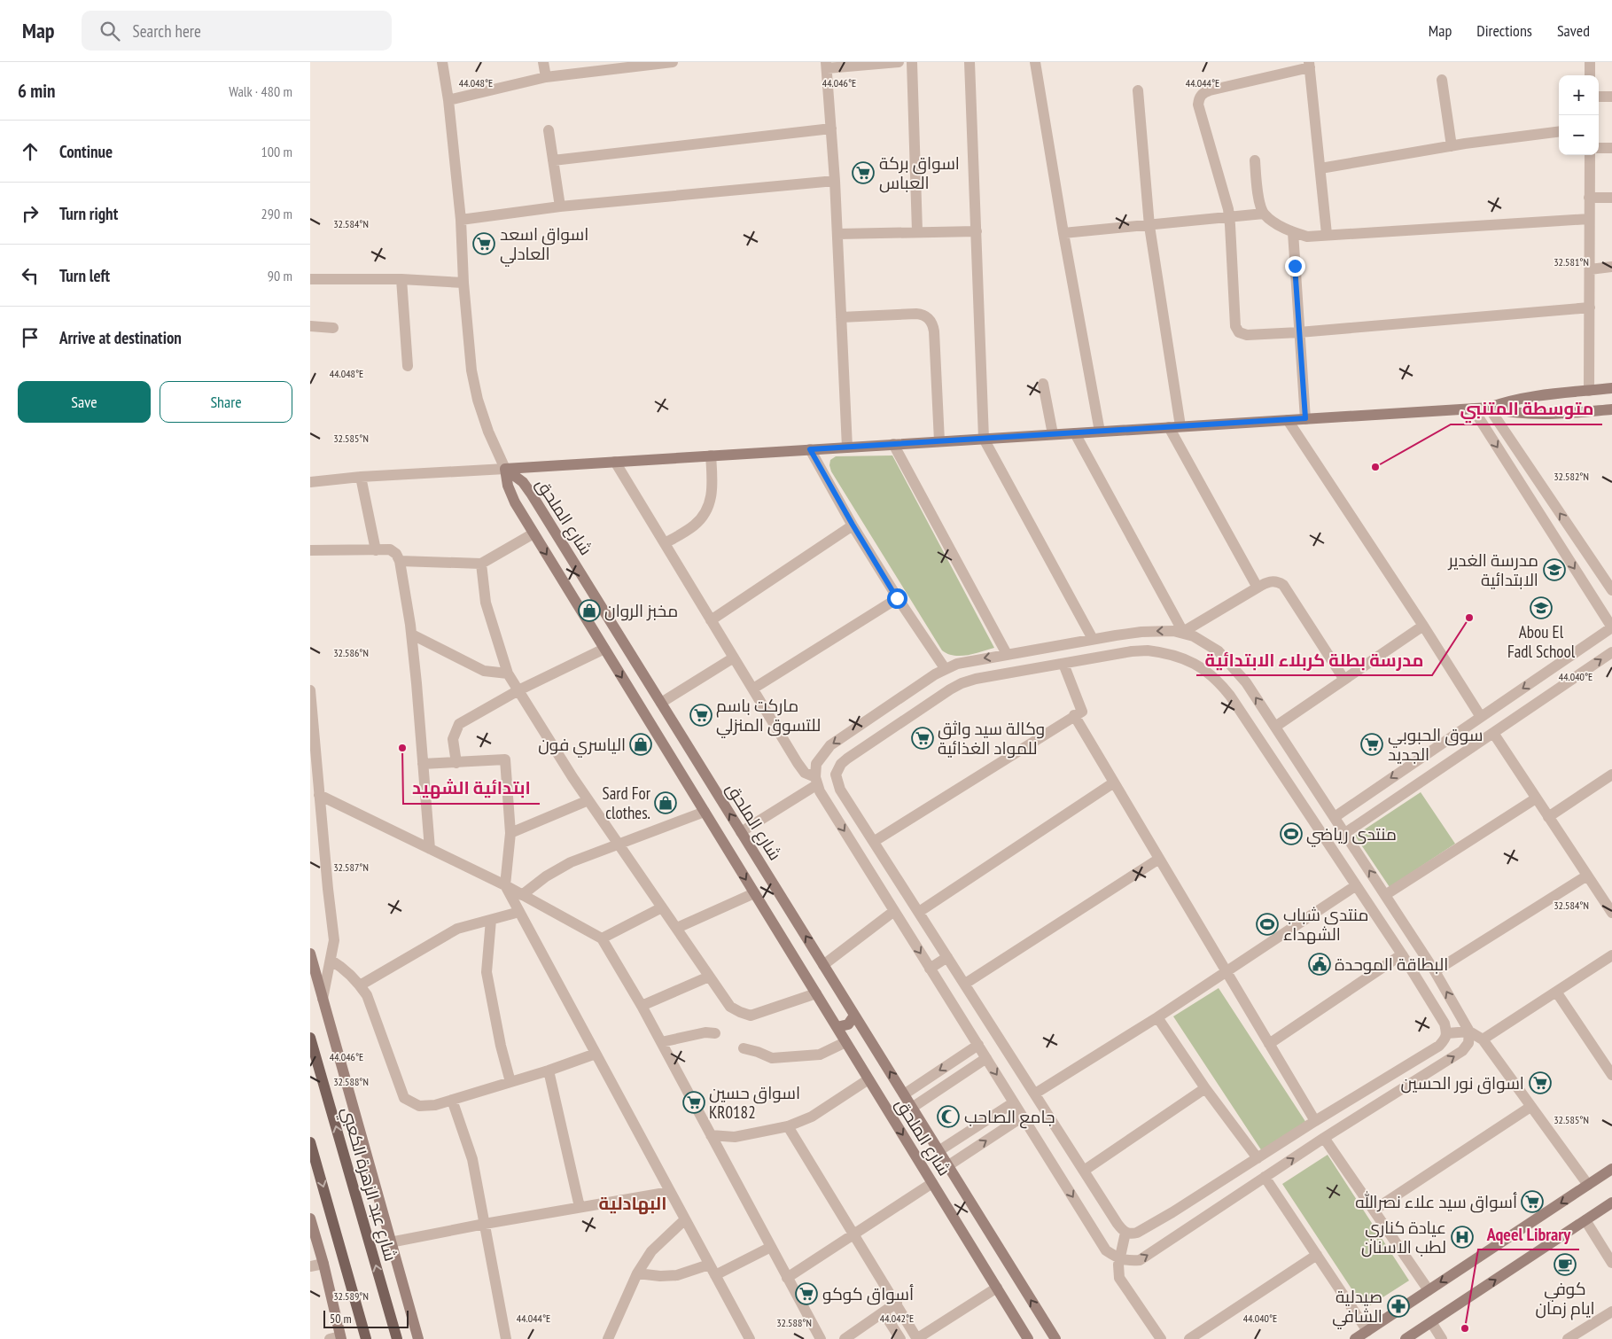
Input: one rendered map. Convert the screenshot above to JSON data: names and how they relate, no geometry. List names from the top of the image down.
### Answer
{
  "streets": {
    "main road": ["شارع عبد الزهرة الكعبي"],
    "street": ["شارع الملحق"]
  },
  "districts": ["البهادلية"],
  "places": {
    "supermarket": [
      "اسواق بركة العباس",
      "اسواق اسعد العادلي",
      "ماركت باسم للتسوق المنزلي",
      "وكالة سيد واثق للمواد الغذائية",
      "سوق الحبوبي الجديد",
      "اسواق نور الحسين",
      "اسواق حسين KR0182",
      "أسواق سيد علاء نصرالله",
      "أسواق كوكو"
    ],
    "other": [
      "متوسطة المتنبي",
      "مدرسة بطلة كربلاء الابتدائية",
      "ابتدائية الشهيد",
      "Aqeel Library"
    ],
    "school or university": ["مدرسة الغدير الابتدائية", "Abou El Fadl School"],
    "shop": ["مخبز الروان", "الياسري فون", "Sard For clothes."],
    "sports": ["منتدى رياضي", "منتدى شباب الشهداء"],
    "public building": ["البطاقة الموحدة"],
    "mosque": ["جامع الصاحب"],
    "hospital": ["عيادة كناري لطب الاسنان"],
    "cafe": ["كوفي ايام زمان"],
    "pharmacy": ["صيدلية الشافي"]
  },
  "scale_bar": "50 m",
  "page": {
    "header": "Map",
    "search": "Search here",
    "nav": ["Map", "Directions", "Saved"],
    "heading": ["6 min", "Walk · 480 m"],
    "map_buttons": ["+", "−"],
    "list": [
      ["Continue", "100 m"],
      ["Turn right", "290 m"],
      ["Turn left", "90 m"],
      "Arrive at destination"
    ],
    "buttons": ["Save", "Share"],
    "scale": "50 m"
  },
  "coordinates": [
    "44.048°E",
    "44.046°E",
    "44.044°E",
    "32.584°N",
    "32.581°N",
    "32.585°N",
    "32.582°N",
    "32.586°N",
    "44.040°E",
    "32.587°N",
    "32.588°N",
    "32.589°N",
    "44.042°E"
  ]
}
